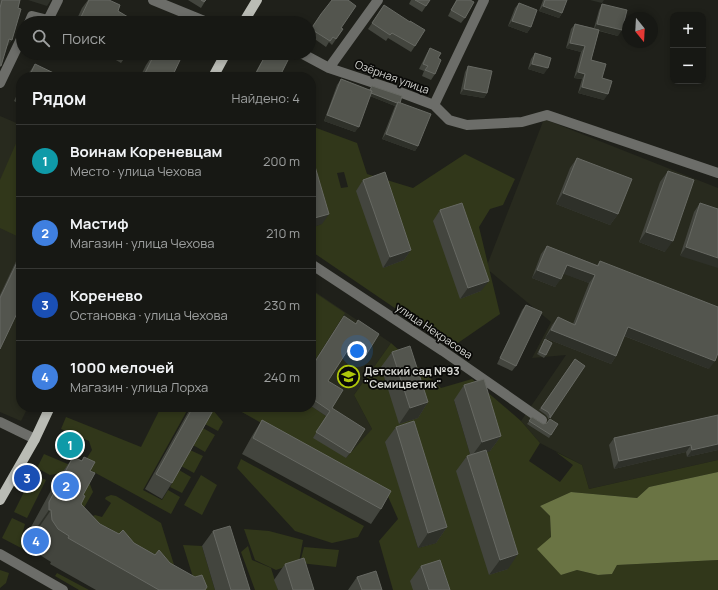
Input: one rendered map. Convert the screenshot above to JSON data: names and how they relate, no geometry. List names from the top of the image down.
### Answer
{
  "streets": {
    "street": ["Озёрная улица", "улица Некрасова"]
  },
  "places": {
    "school or university": ["Детский сад №93 \"Семицветик\""]
  },
  "north": "bottom",
  "page": {
    "map_buttons": ["+", "−"],
    "search": "Поиск",
    "heading": ["Рядом", "Найдено: 4"],
    "list": [
      {
        "mark": "1",
        "name": "Воинам Кореневцам",
        "note": "Место · улица Чехова",
        "value": "200 m"
      },
      {
        "mark": "2",
        "name": "Мастиф",
        "note": "Магазин · улица Чехова",
        "value": "210 m"
      },
      {
        "mark": "3",
        "name": "Коренево",
        "note": "Остановка · улица Чехова",
        "value": "230 m"
      },
      {
        "mark": "4",
        "name": "1000 мелочей",
        "note": "Магазин · улица Лорха",
        "value": "240 m"
      }
    ],
    "pins": [
      "1",
      "3",
      "2",
      "4"
    ]
  }
}
